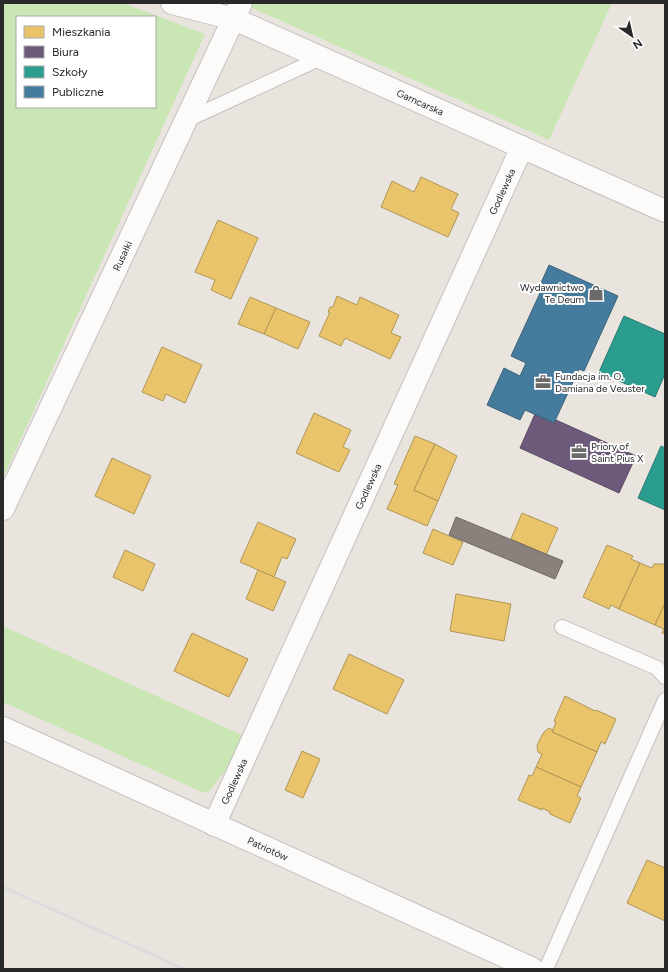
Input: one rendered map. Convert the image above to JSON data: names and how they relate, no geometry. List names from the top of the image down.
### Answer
{
  "streets": {
    "street": [
      "Garncarska",
      "Godlewska",
      "Rusałki",
      "Patriotów"
    ]
  },
  "crossings": [
    ["Garncarska", "Godlewska"],
    ["Garncarska", "Rusałki"],
    ["Godlewska", "Patriotów"]
  ],
  "places": {
    "shop": ["Wydawnictwo Te Deum"],
    "office": ["Fundacja im. O. Damiana de Veuster", "Priory of Saint Pius X"]
  },
  "legend": [
    "Mieszkania",
    "Biura",
    "Szkoły",
    "Publiczne"
  ],
  "north": "bottom right"
}
